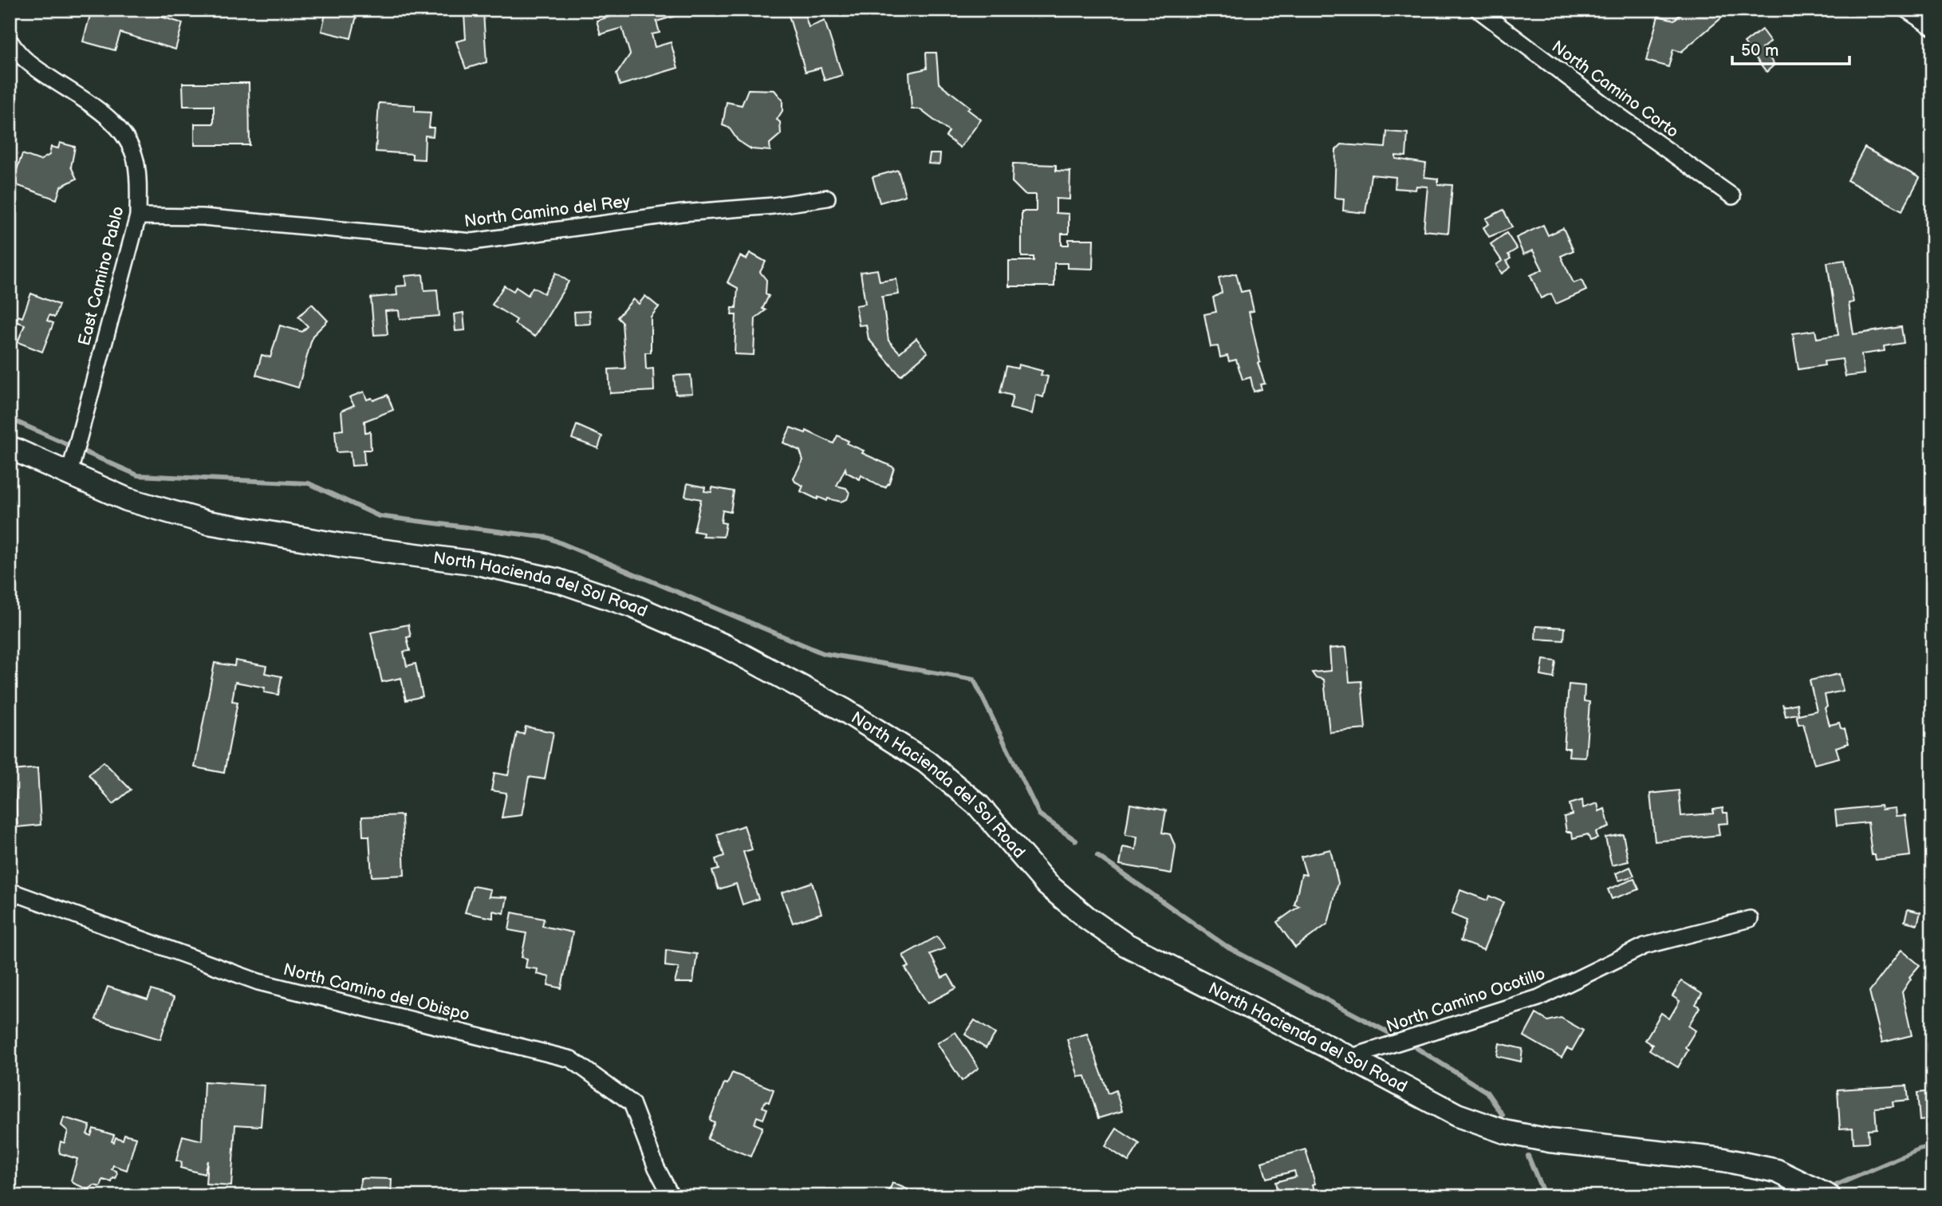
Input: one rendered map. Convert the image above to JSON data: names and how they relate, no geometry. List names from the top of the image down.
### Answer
{
  "streets": {
    "street": [
      "North Camino Corto",
      "North Camino del Rey",
      "East Camino Pablo",
      "North Hacienda del Sol Road",
      "North Camino del Obispo",
      "North Camino Ocotillo"
    ]
  },
  "crossings": [
    ["North Camino del Rey", "East Camino Pablo"],
    ["East Camino Pablo", "North Hacienda del Sol Road"],
    ["North Hacienda del Sol Road", "North Camino Ocotillo"]
  ],
  "scale_bar": "50 m"
}
